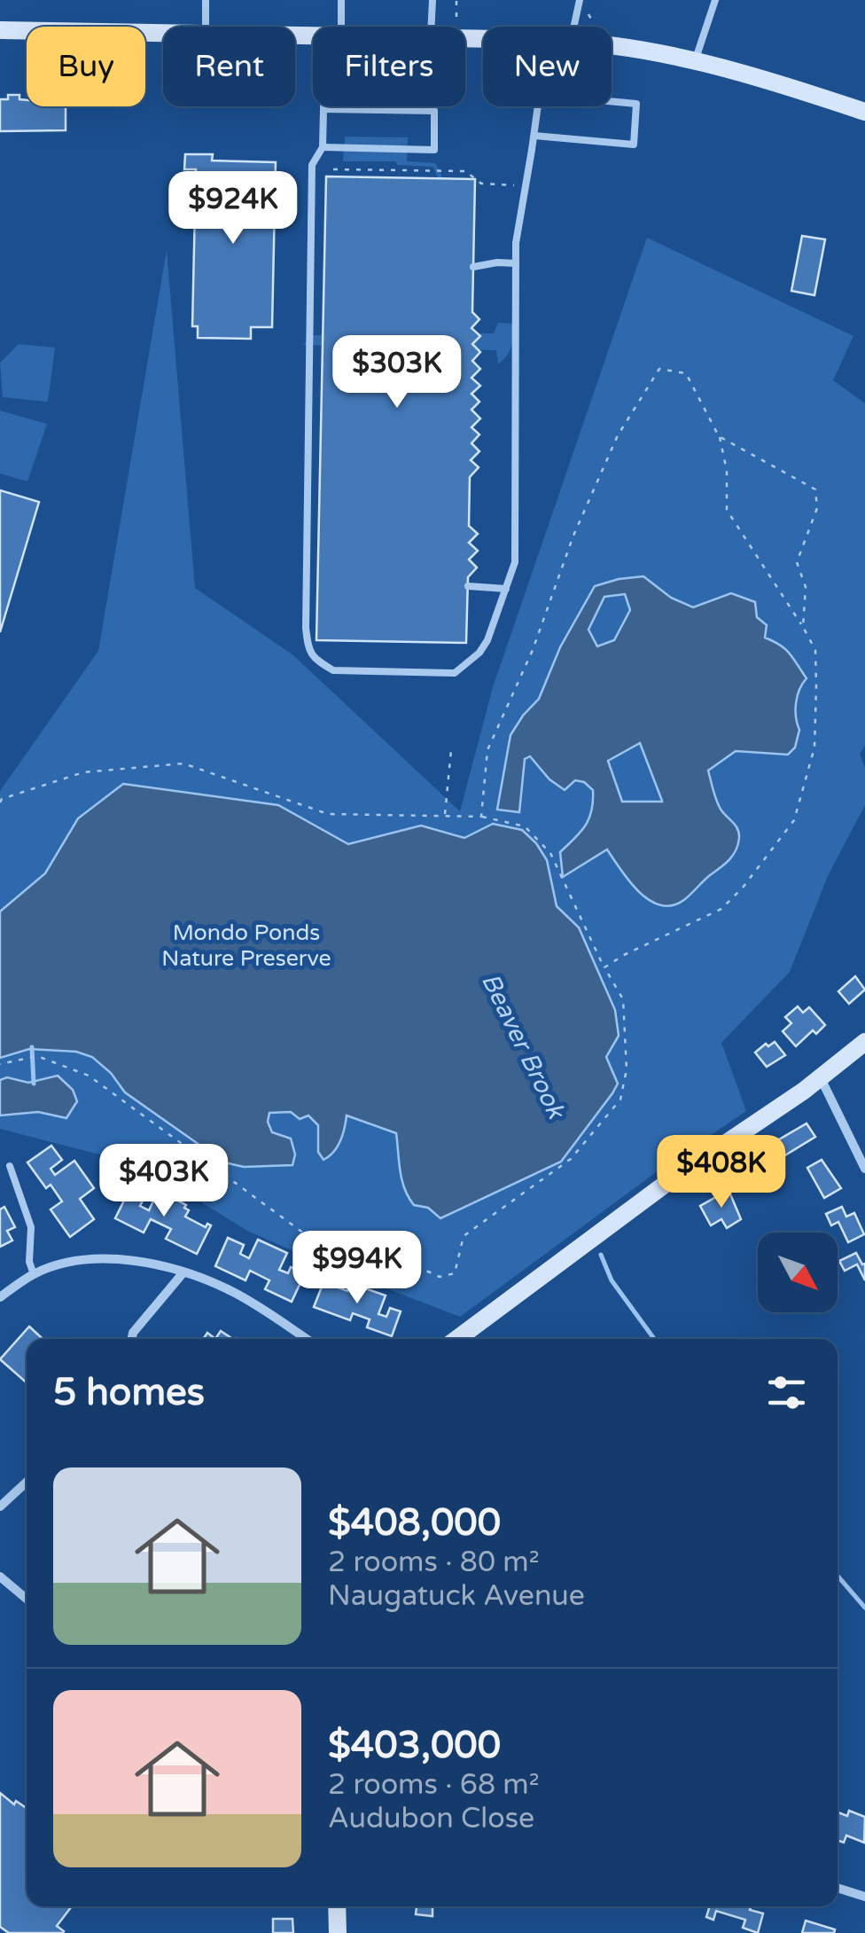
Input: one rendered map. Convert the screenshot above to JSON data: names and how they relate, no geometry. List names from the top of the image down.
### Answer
{
  "water": ["Beaver Brook"],
  "parks": ["Mondo Ponds Nature Preserve"],
  "north": "bottom right",
  "page": {
    "chip": [
      "Buy",
      "Rent",
      "Filters",
      "New"
    ],
    "price": [
      "$924K",
      "$303K",
      "$408K",
      "$403K",
      "$994K"
    ],
    "heading": "5 homes",
    "list": [
      {
        "name": "$408,000",
        "note": "2 rooms · 80 m² · Naugatuck Avenue"
      },
      {
        "name": "$403,000",
        "note": "2 rooms · 68 m² · Audubon Close"
      }
    ]
  }
}
